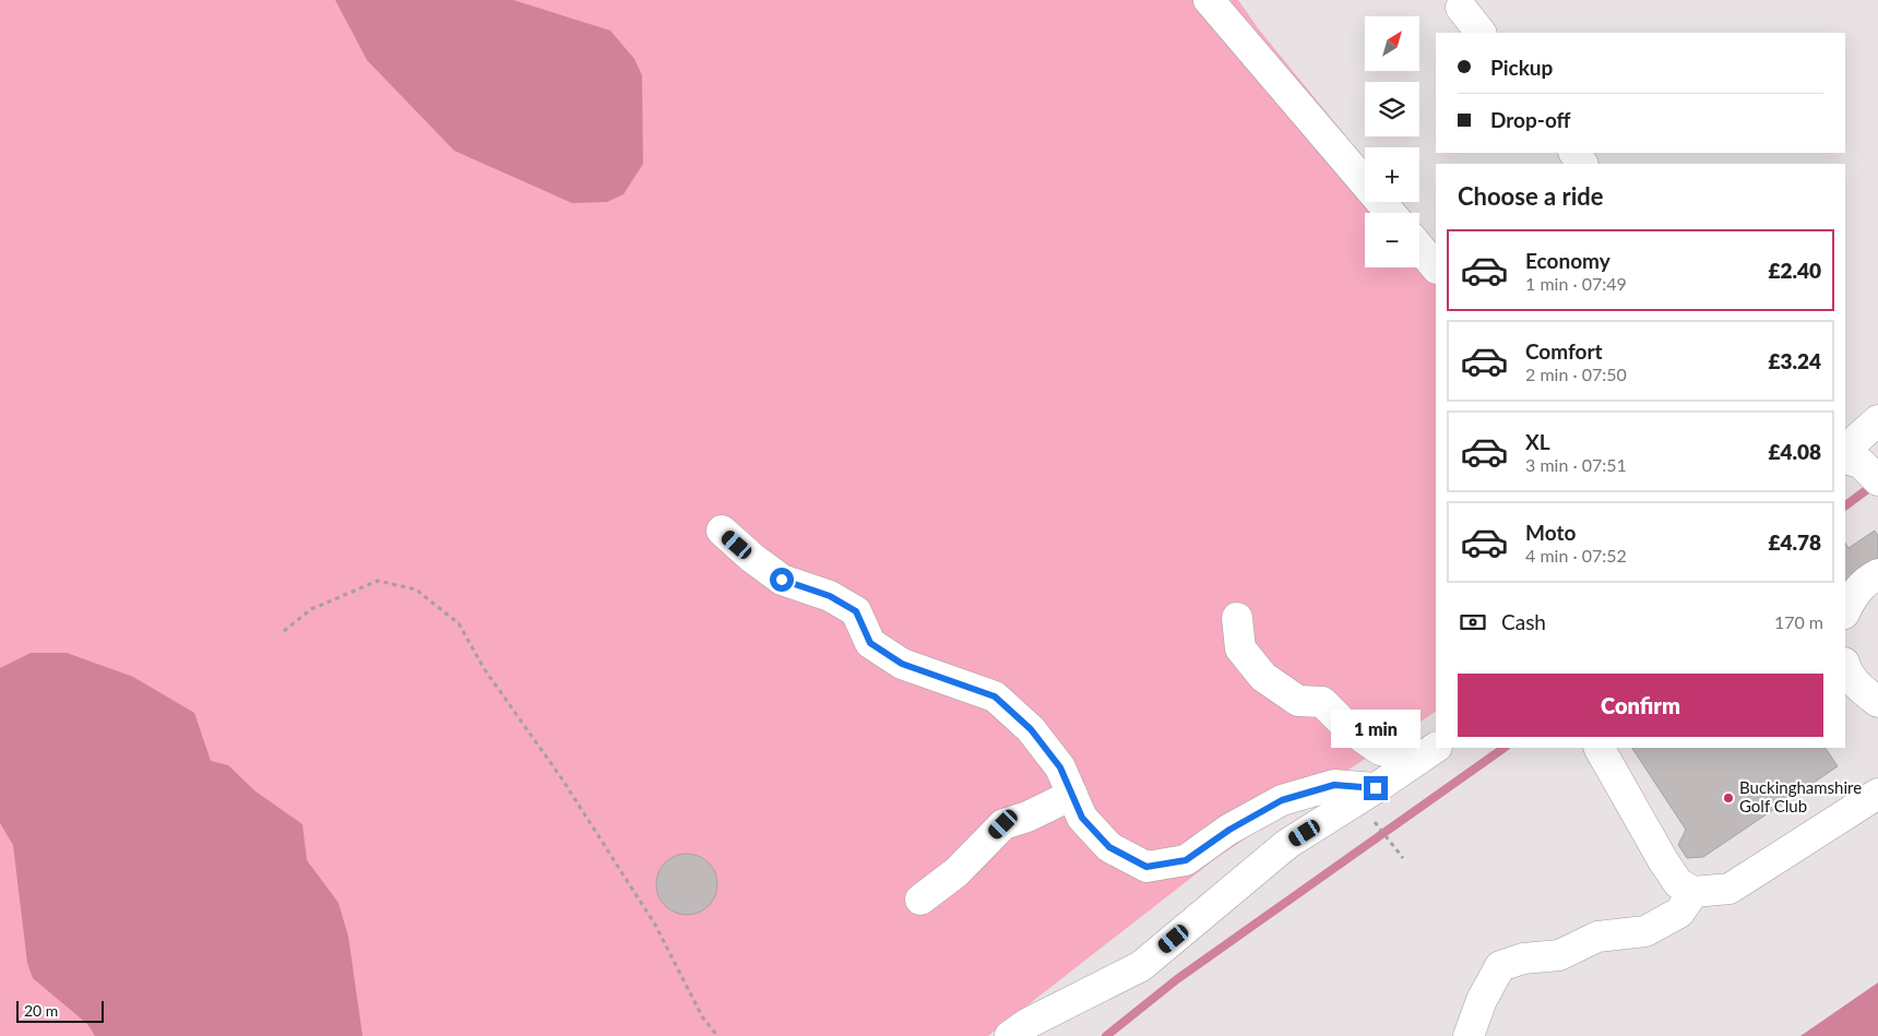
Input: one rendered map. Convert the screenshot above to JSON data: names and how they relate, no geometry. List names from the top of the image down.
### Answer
{
  "places": ["Buckinghamshire Golf Club"],
  "scale_bar": "20 m",
  "north": "top right",
  "page": {
    "map_buttons": ["+", "−"],
    "banner": ["Pickup", "Drop-off"],
    "heading": "Choose a ride",
    "list": [
      {
        "name": "Economy",
        "note": "1 min · 07:49",
        "value": "£2.40"
      },
      {
        "name": "Comfort",
        "note": "2 min · 07:50",
        "value": "£3.24"
      },
      {
        "name": "XL",
        "note": "3 min · 07:51",
        "value": "£4.08"
      },
      {
        "name": "Moto",
        "note": "4 min · 07:52",
        "value": "£4.78"
      }
    ],
    "pay": ["Cash", "170 m"],
    "buttons": "Confirm",
    "bubble": "1 min",
    "scale": "20 m"
  }
}
